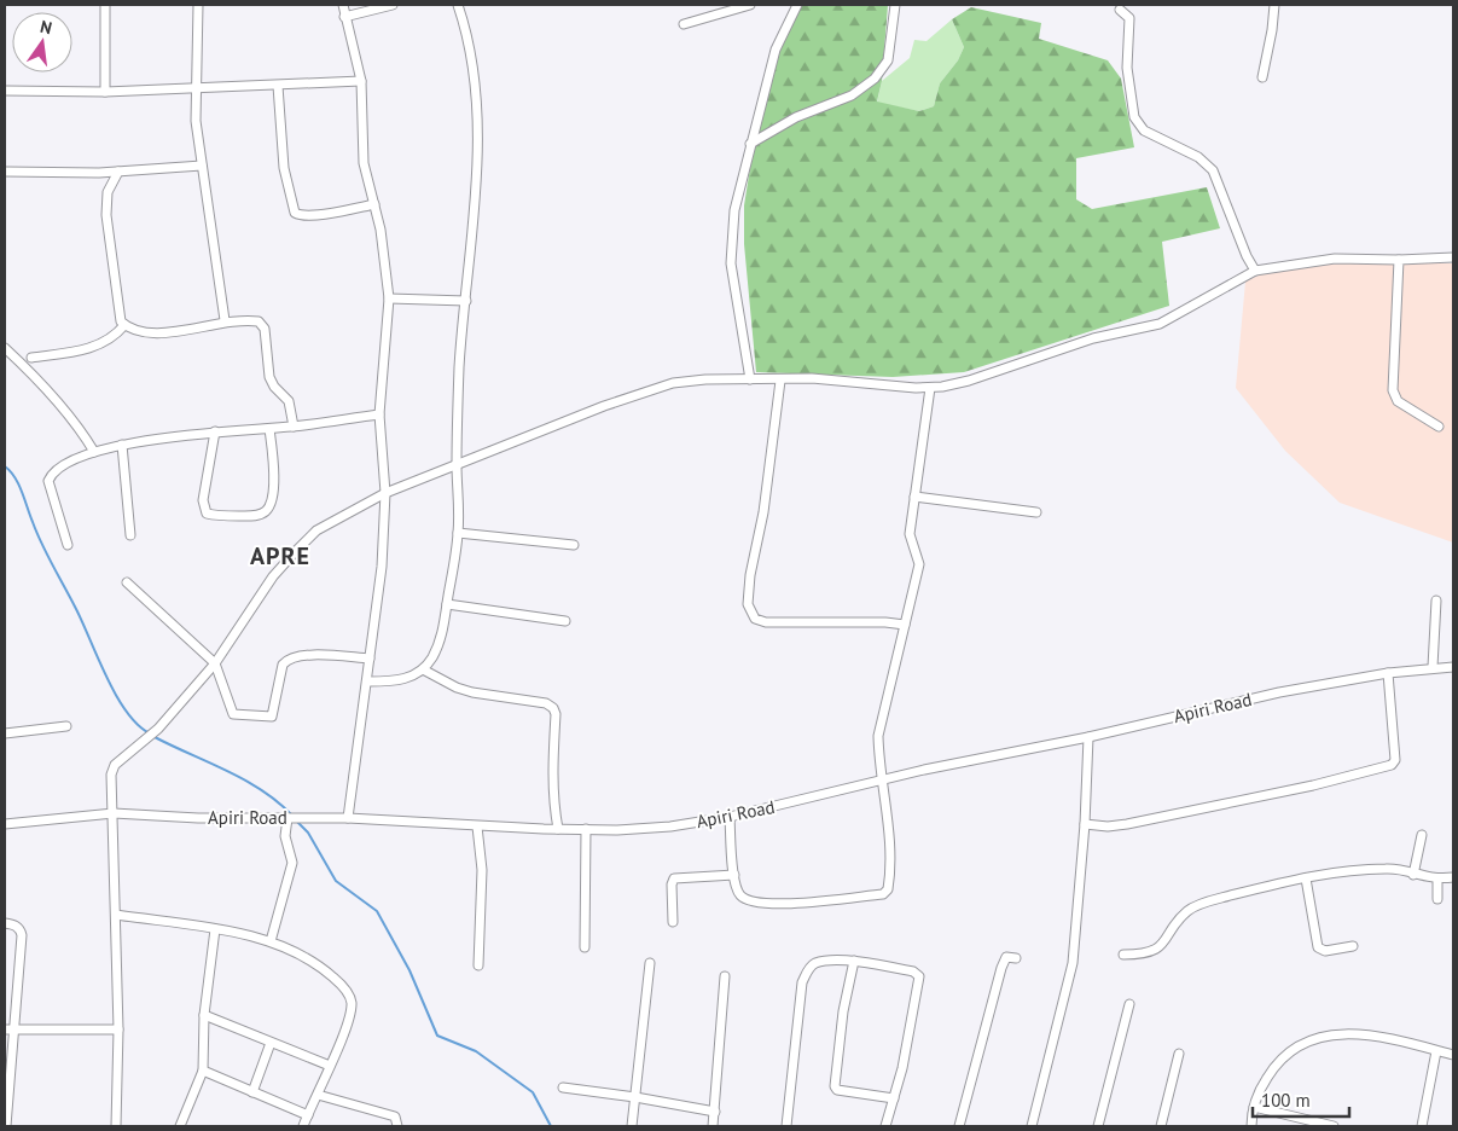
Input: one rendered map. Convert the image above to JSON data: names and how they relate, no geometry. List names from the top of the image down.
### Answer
{
  "streets": {
    "street": ["Apiri Road"]
  },
  "districts": ["APRE"],
  "scale_bar": "100 m",
  "north": "top"
}
